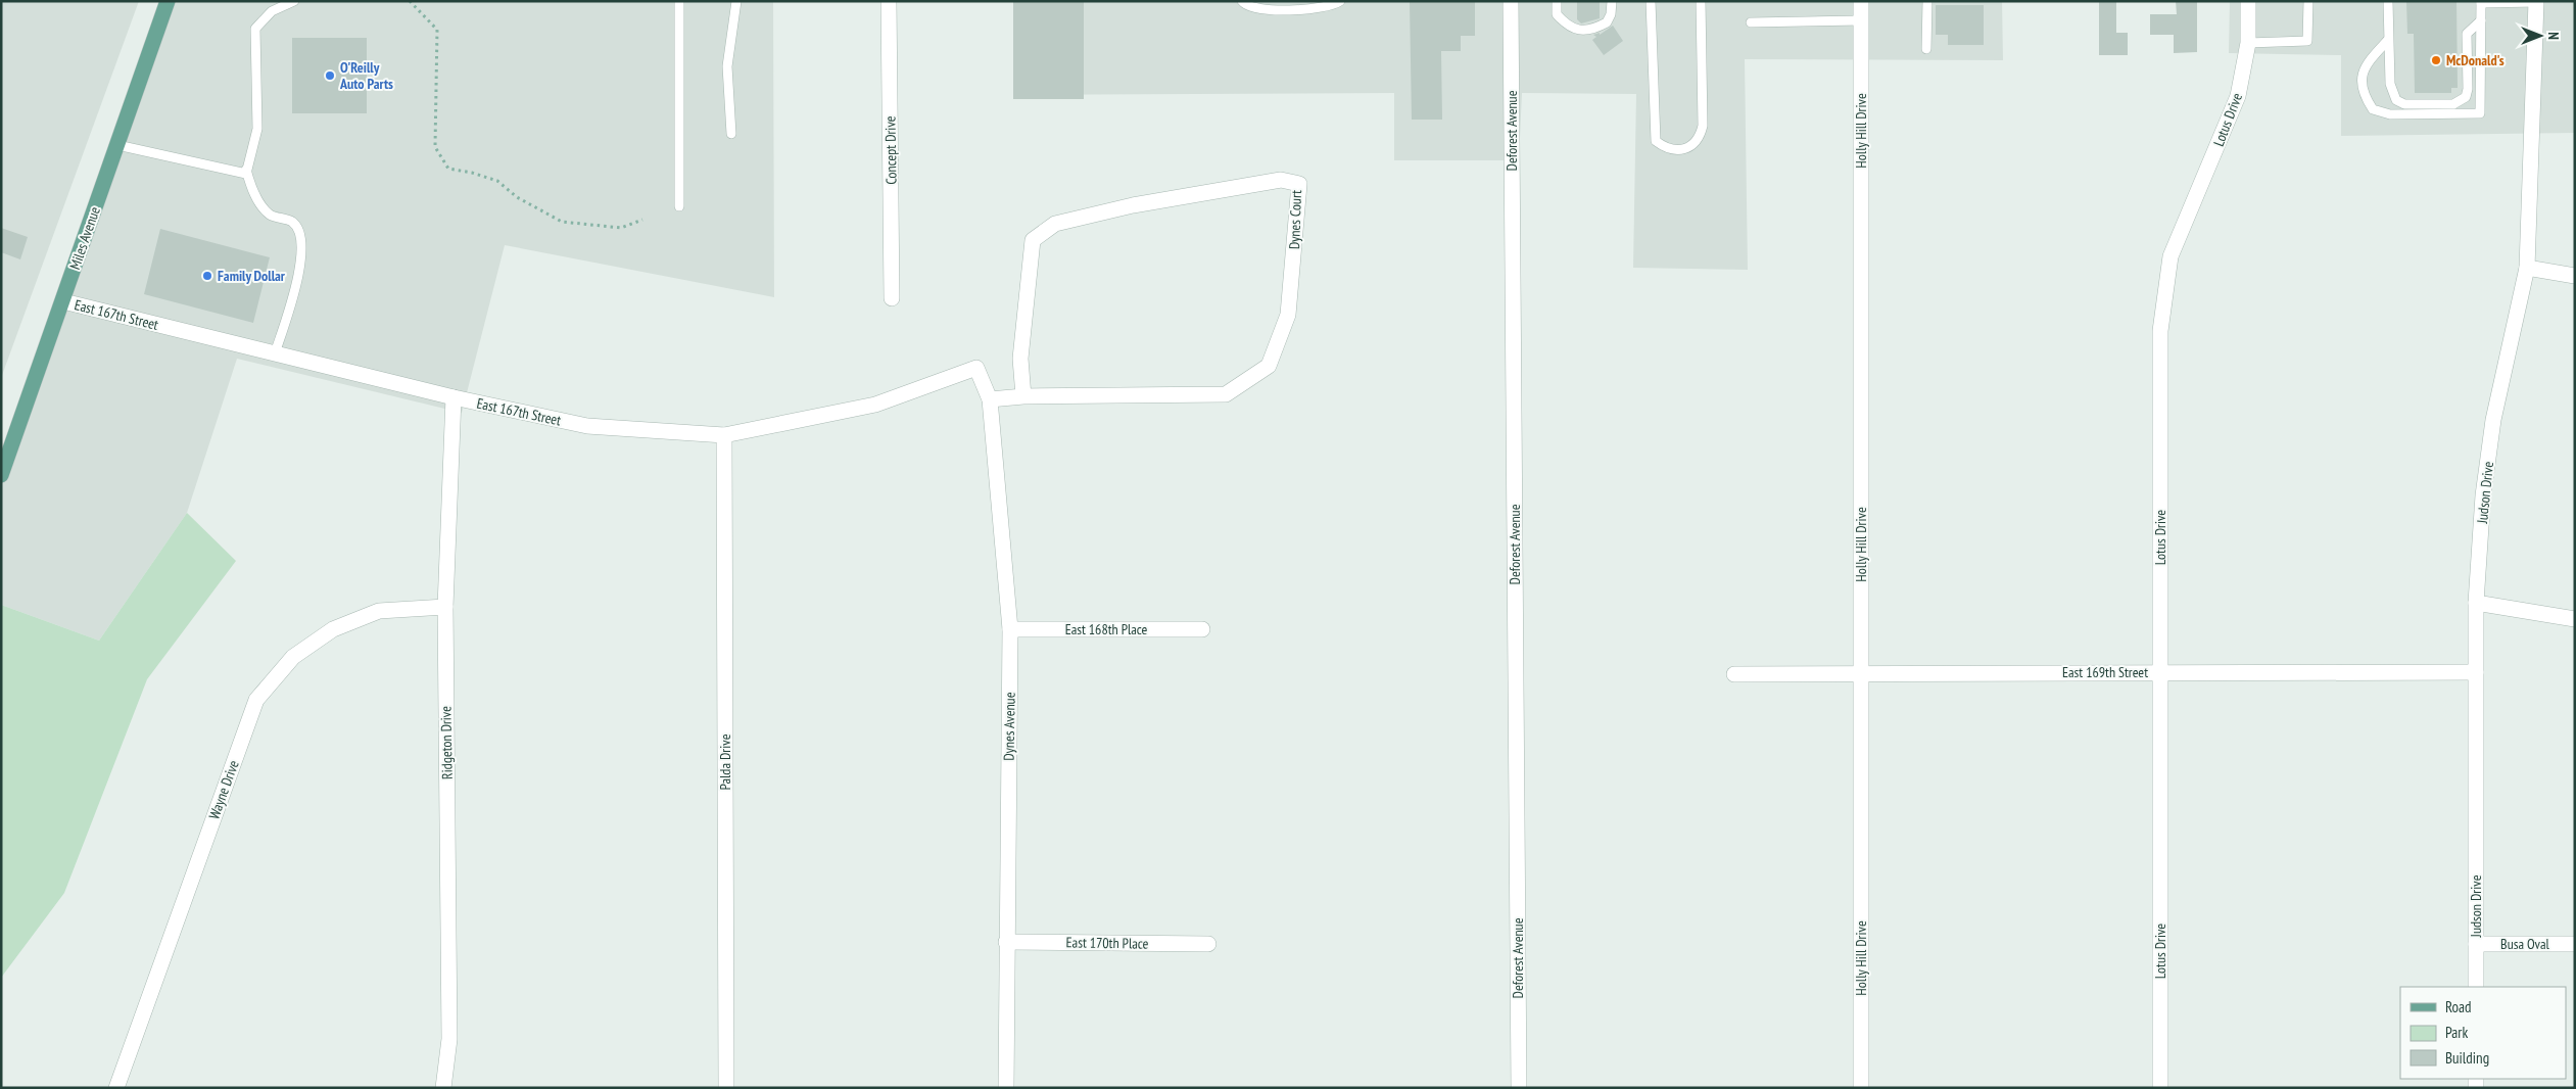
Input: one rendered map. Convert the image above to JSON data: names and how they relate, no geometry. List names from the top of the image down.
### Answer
{
  "streets": {
    "main road": ["Miles Avenue"],
    "street": [
      "Lotus Drive",
      "Deforest Avenue",
      "Holly Hill Drive",
      "Concept Drive",
      "Dynes Court",
      "East 167th Street",
      "Judson Drive",
      "East 168th Place",
      "East 169th Street",
      "Dynes Avenue",
      "Ridgeton Drive",
      "Palda Drive",
      "Wayne Drive",
      "East 170th Place",
      "Busa Oval"
    ]
  },
  "crossings": [
    ["Lotus Drive", "East 169th Street"],
    ["Holly Hill Drive", "East 169th Street"],
    ["Dynes Court", "Dynes Avenue"],
    ["Miles Avenue", "East 167th Street"],
    ["East 167th Street", "Dynes Avenue"],
    ["East 167th Street", "Ridgeton Drive"],
    ["East 167th Street", "Palda Drive"],
    ["Judson Drive", "East 169th Street"],
    ["Judson Drive", "Busa Oval"],
    ["East 168th Place", "Dynes Avenue"],
    ["Dynes Avenue", "East 170th Place"],
    ["Ridgeton Drive", "Wayne Drive"]
  ],
  "places": ["McDonald's", "O'Reilly Auto Parts", "Family Dollar"],
  "legend": ["Road", "Park", "Building"],
  "north": "right"
}
